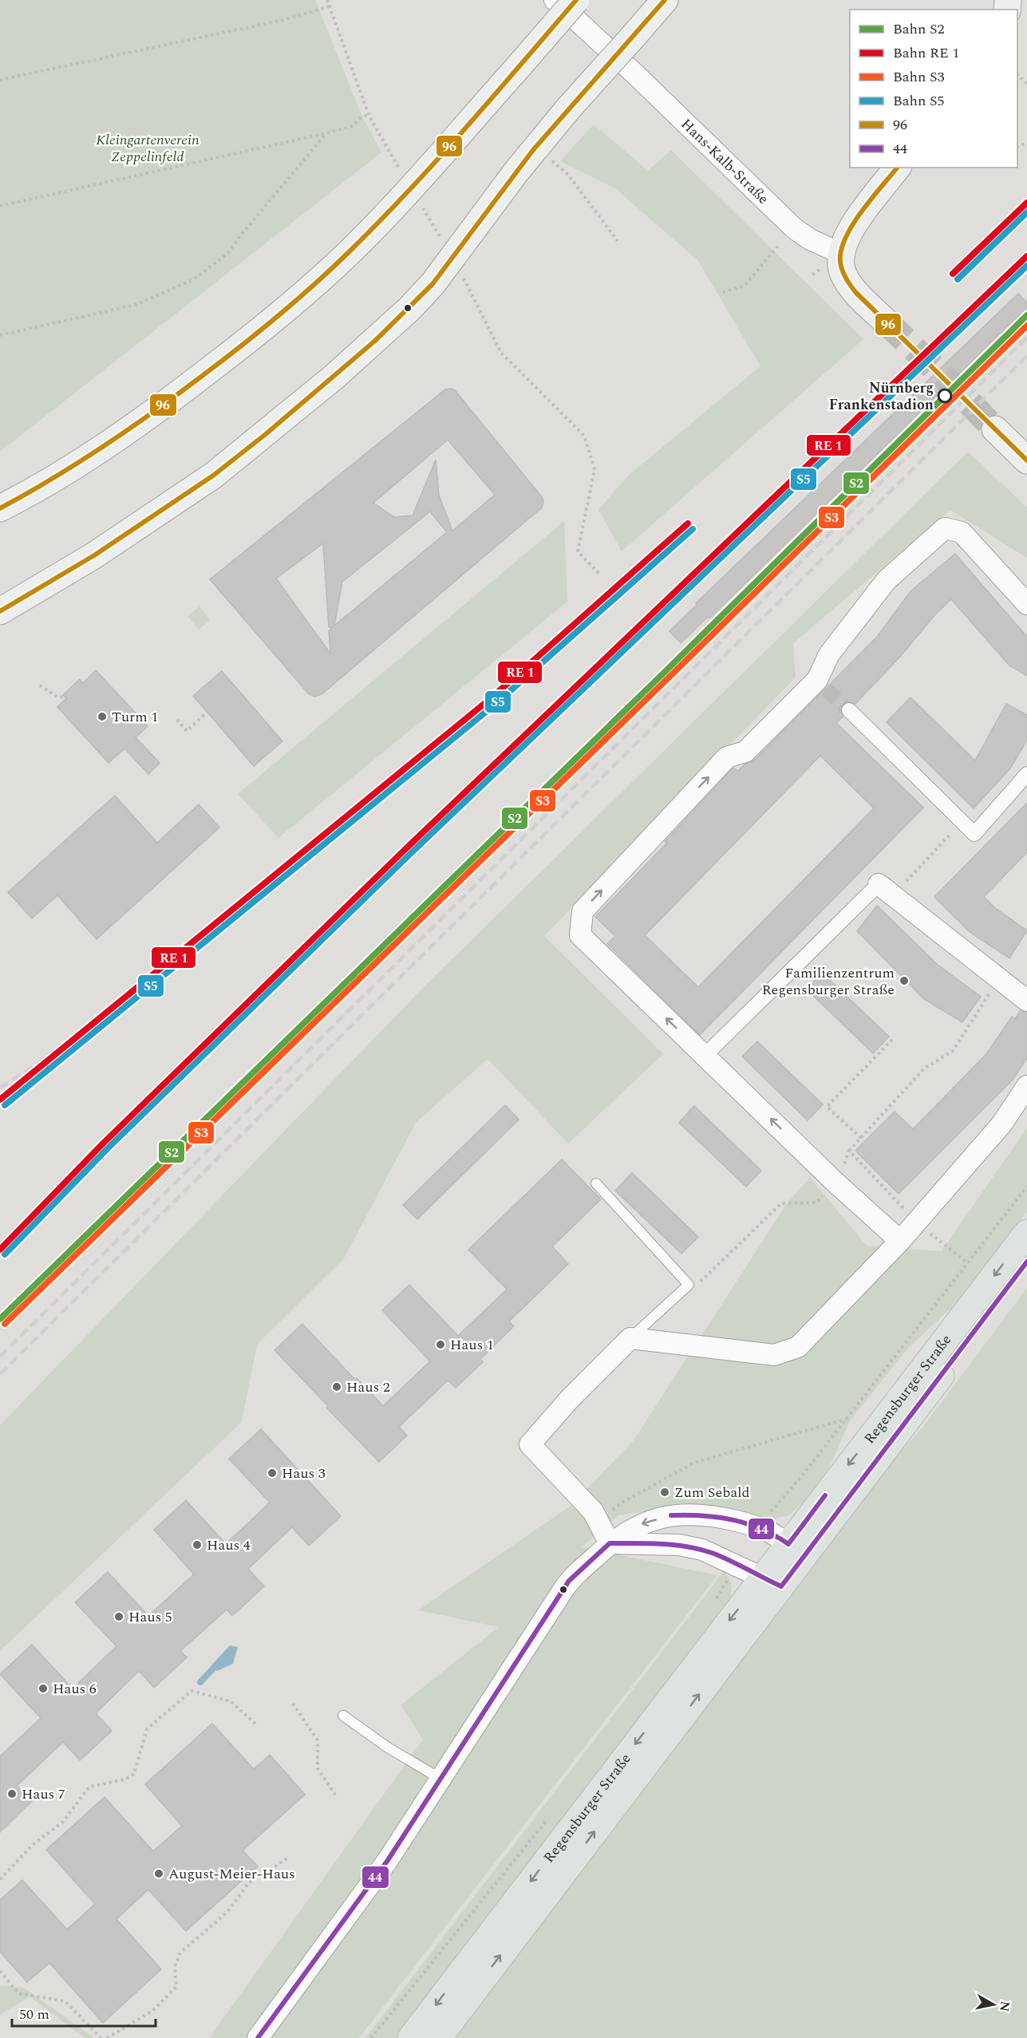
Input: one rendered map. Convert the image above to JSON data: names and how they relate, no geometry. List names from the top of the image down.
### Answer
{
  "streets": {
    "main road": ["Regensburger Straße"],
    "street": ["Hans-Kalb-Straße"]
  },
  "parks": ["Kleingartenverein Zeppelinfeld"],
  "places": [
    "Nürnberg Frankenstadion",
    "Turm 1",
    "Familienzentrum Regensburger Straße",
    "Haus 1",
    "Haus 2",
    "Haus 3",
    "Zum Sebald",
    "Haus 4",
    "Haus 5",
    "Haus 6",
    "Haus 7",
    "August-Meier-Haus"
  ],
  "lines": [
    "transit line 96",
    "rail line S5",
    "rail line S2",
    "rail line S3",
    "transit line 44"
  ],
  "legend": [
    "Bahn S2",
    "Bahn RE 1",
    "Bahn S3",
    "Bahn S5",
    "96",
    "44"
  ],
  "scale_bar": "50 m",
  "north": "right"
}
